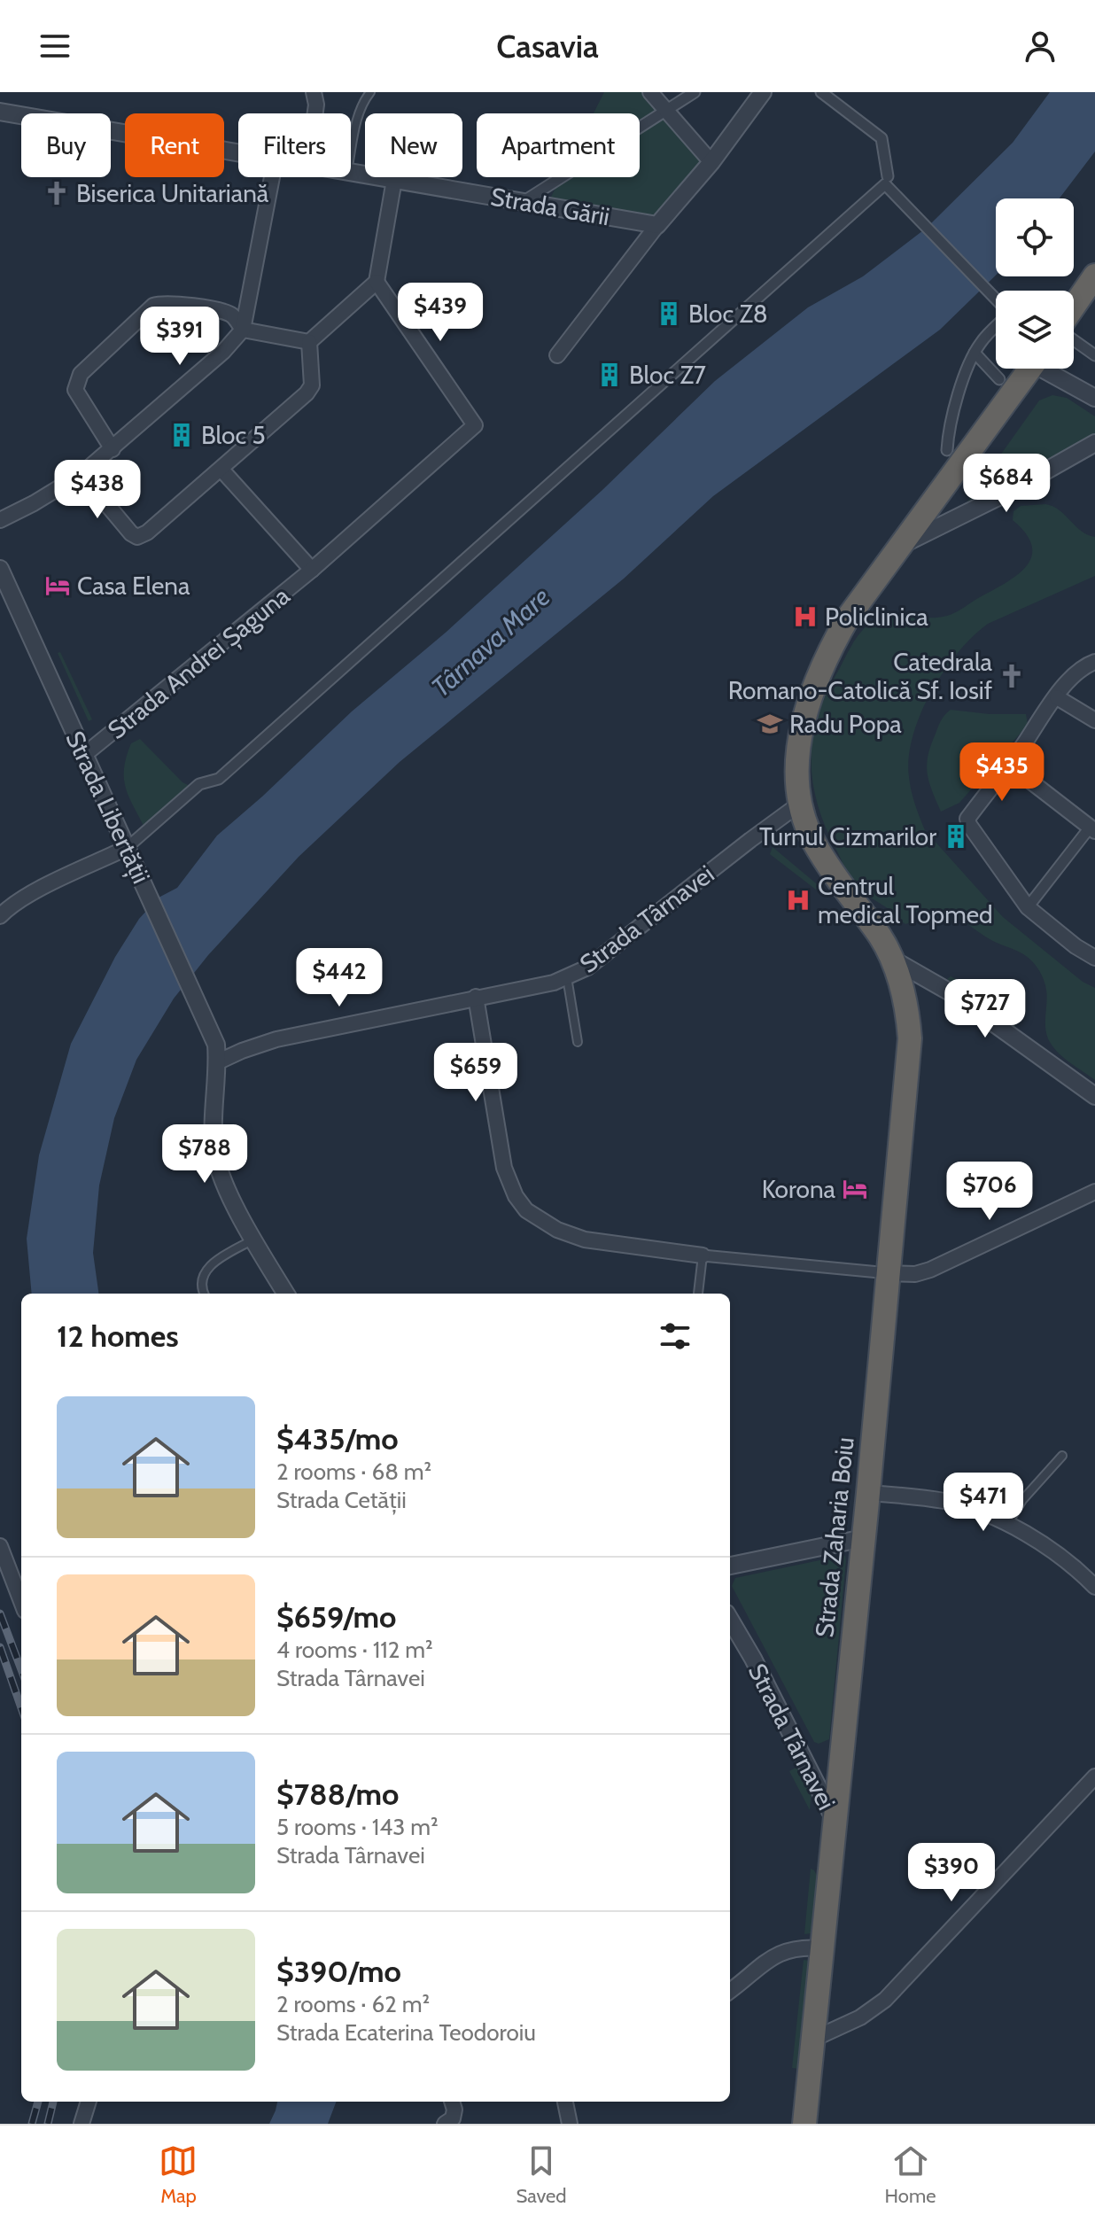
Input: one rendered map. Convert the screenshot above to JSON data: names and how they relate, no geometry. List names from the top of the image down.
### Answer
{
  "streets": {
    "highway": ["Strada Zaharia Boiu"],
    "street": [
      "Strada Gării",
      "Strada Andrei Șaguna",
      "Strada Libertății",
      "Strada Târnavei"
    ]
  },
  "crossings": [
    ["Strada Andrei Șaguna", "Strada Libertății"],
    ["Strada Libertății", "Strada Târnavei"],
    ["Strada Târnavei", "Strada Zaharia Boiu"]
  ],
  "water": ["Târnava Mare"],
  "places": {
    "church": ["Biserica Unitariană", "Catedrala Romano-Catolică Sf. Iosif"],
    "building": [
      "Bloc Z8",
      "Bloc Z7",
      "Bloc 5",
      "Turnul Cizmarilor"
    ],
    "hotel": ["Casa Elena", "Korona"],
    "hospital": ["Policlinica", "Centrul medical Topmed"],
    "school or university": ["Radu Popa"]
  },
  "page": {
    "header": "Casavia",
    "chip": [
      "Buy",
      "Rent",
      "Filters",
      "New",
      "Apartment"
    ],
    "price": [
      "$439",
      "$391",
      "$684",
      "$438",
      "$435",
      "$442",
      "$727",
      "$659",
      "$788",
      "$706",
      "$471",
      "$390"
    ],
    "heading": "12 homes",
    "list": [
      {
        "name": "$435/mo",
        "note": "2 rooms · 68 m² · Strada Cetății"
      },
      {
        "name": "$659/mo",
        "note": "4 rooms · 112 m² · Strada Târnavei"
      },
      {
        "name": "$788/mo",
        "note": "5 rooms · 143 m² · Strada Târnavei"
      },
      {
        "name": "$390/mo",
        "note": "2 rooms · 62 m² · Strada Ecaterina Teodoroiu"
      }
    ],
    "tabs": ["Map", "Saved", "Home"]
  }
}
